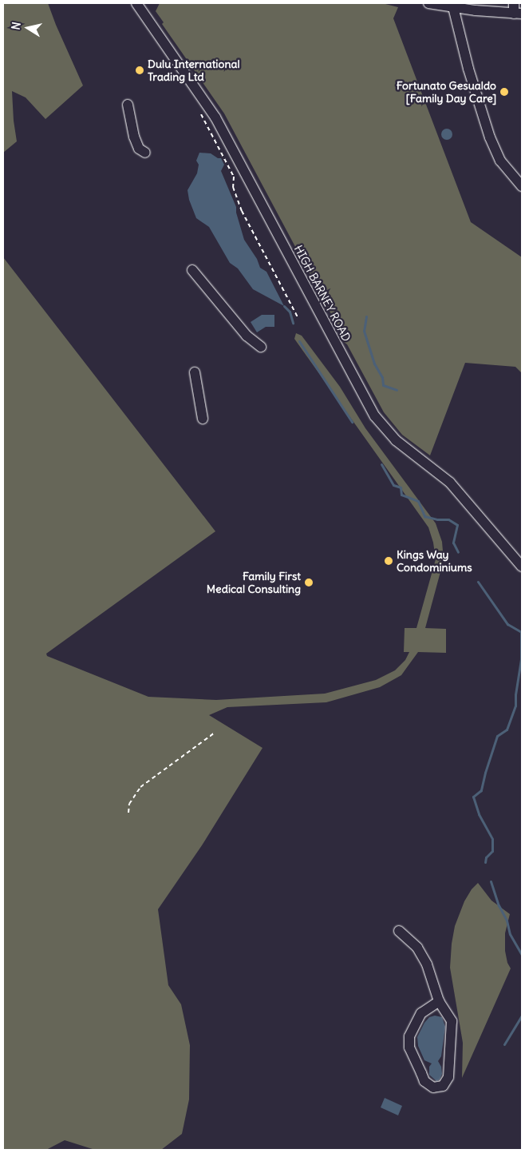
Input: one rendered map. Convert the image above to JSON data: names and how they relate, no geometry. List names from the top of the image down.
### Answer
{
  "streets": {
    "street": ["HIGH BARNEY ROAD"]
  },
  "places": [
    "Dulu International Trading Ltd",
    "Fortunato Gesualdo [Family Day Care]",
    "Kings Way Condominiums",
    "Family First Medical Consulting"
  ],
  "north": "left"
}
